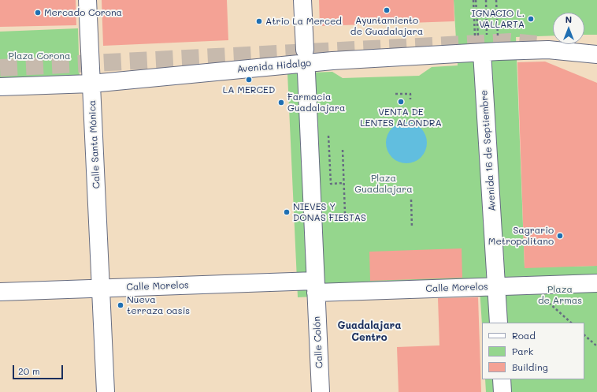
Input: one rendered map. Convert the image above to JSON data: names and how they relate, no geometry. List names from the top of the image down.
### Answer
{
  "streets": {
    "street": [
      "Avenida Hidalgo",
      "Calle Santa Mónica",
      "Avenida 16 de Septiembre",
      "Calle Morelos",
      "Calle Colón"
    ]
  },
  "crossings": [
    ["Avenida Hidalgo", "Calle Santa Mónica"],
    ["Avenida Hidalgo", "Avenida 16 de Septiembre"],
    ["Calle Santa Mónica", "Calle Morelos"],
    ["Avenida 16 de Septiembre", "Calle Morelos"],
    ["Calle Morelos", "Calle Colón"]
  ],
  "districts": ["Guadalajara Centro"],
  "parks": ["Plaza Corona", "Plaza Guadalajara", "Plaza de Armas"],
  "places": [
    "Ayuntamiento de Guadalajara",
    "Mercado Corona",
    "IGNACIO L. VALLARTA",
    "Atrio La Merced",
    "LA MERCED",
    "VENTA DE LENTES ALONDRA",
    "Farmacia Guadalajara",
    "NIEVES Y DONAS FIESTAS",
    "Sagrario Metropolitano",
    "Nueva terraza oasis"
  ],
  "legend": ["Road", "Park", "Building"],
  "scale_bar": "20 m",
  "north": "top"
}
